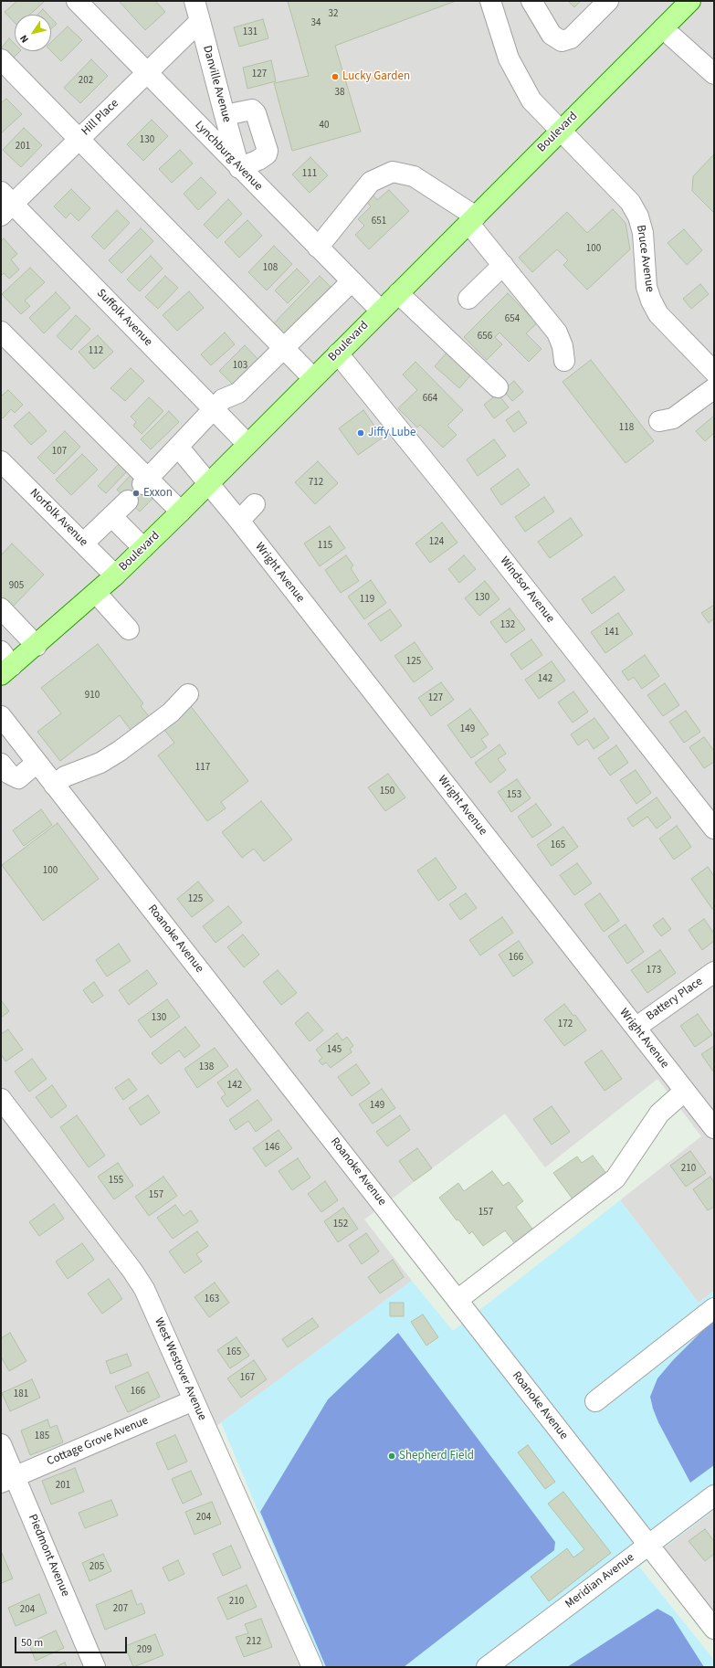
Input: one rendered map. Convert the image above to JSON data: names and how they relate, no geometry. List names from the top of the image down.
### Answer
{
  "streets": {
    "main road": ["Boulevard"],
    "street": [
      "Danville Avenue",
      "Hill Place",
      "Lynchburg Avenue",
      "Bruce Avenue",
      "Suffolk Avenue",
      "Norfolk Avenue",
      "Wright Avenue",
      "Windsor Avenue",
      "Roanoke Avenue",
      "Battery Place",
      "West Westover Avenue",
      "Cottage Grove Avenue",
      "Piedmont Avenue",
      "Meridian Avenue"
    ]
  },
  "crossings": [
    ["Danville Avenue", "Hill Place"],
    ["Danville Avenue", "Lynchburg Avenue"],
    ["Hill Place", "Lynchburg Avenue"],
    ["Hill Place", "Suffolk Avenue"],
    ["Boulevard", "Lynchburg Avenue"],
    ["Boulevard", "Bruce Avenue"],
    ["Boulevard", "Suffolk Avenue"],
    ["Boulevard", "Norfolk Avenue"],
    ["Boulevard", "Wright Avenue"],
    ["Boulevard", "Windsor Avenue"],
    ["Wright Avenue", "Battery Place"],
    ["Roanoke Avenue", "Meridian Avenue"],
    ["West Westover Avenue", "Cottage Grove Avenue"],
    ["Cottage Grove Avenue", "Piedmont Avenue"]
  ],
  "places": [
    "Lucky Garden",
    "Jiffy Lube",
    "Exxon",
    "Shepherd Field"
  ],
  "house_numbers": [
    "32",
    "34",
    "131",
    "127",
    "202",
    "38",
    "40",
    "130",
    "201",
    "111",
    "651",
    "100",
    "108",
    "654",
    "656",
    "112",
    "103",
    "664",
    "118",
    "107",
    "712",
    "124",
    "115",
    "905",
    "130",
    "119",
    "132",
    "141",
    "125",
    "142",
    "910",
    "127",
    "149",
    "117",
    "150",
    "153",
    "165",
    "100",
    "125",
    "166",
    "173",
    "130",
    "172",
    "145",
    "138",
    "142",
    "149",
    "146",
    "210",
    "155",
    "157",
    "157",
    "152",
    "163",
    "165",
    "167",
    "166",
    "181",
    "185",
    "201",
    "204",
    "205",
    "210",
    "207",
    "204",
    "212",
    "209"
  ],
  "scale_bar": "50 m",
  "north": "bottom left"
}
